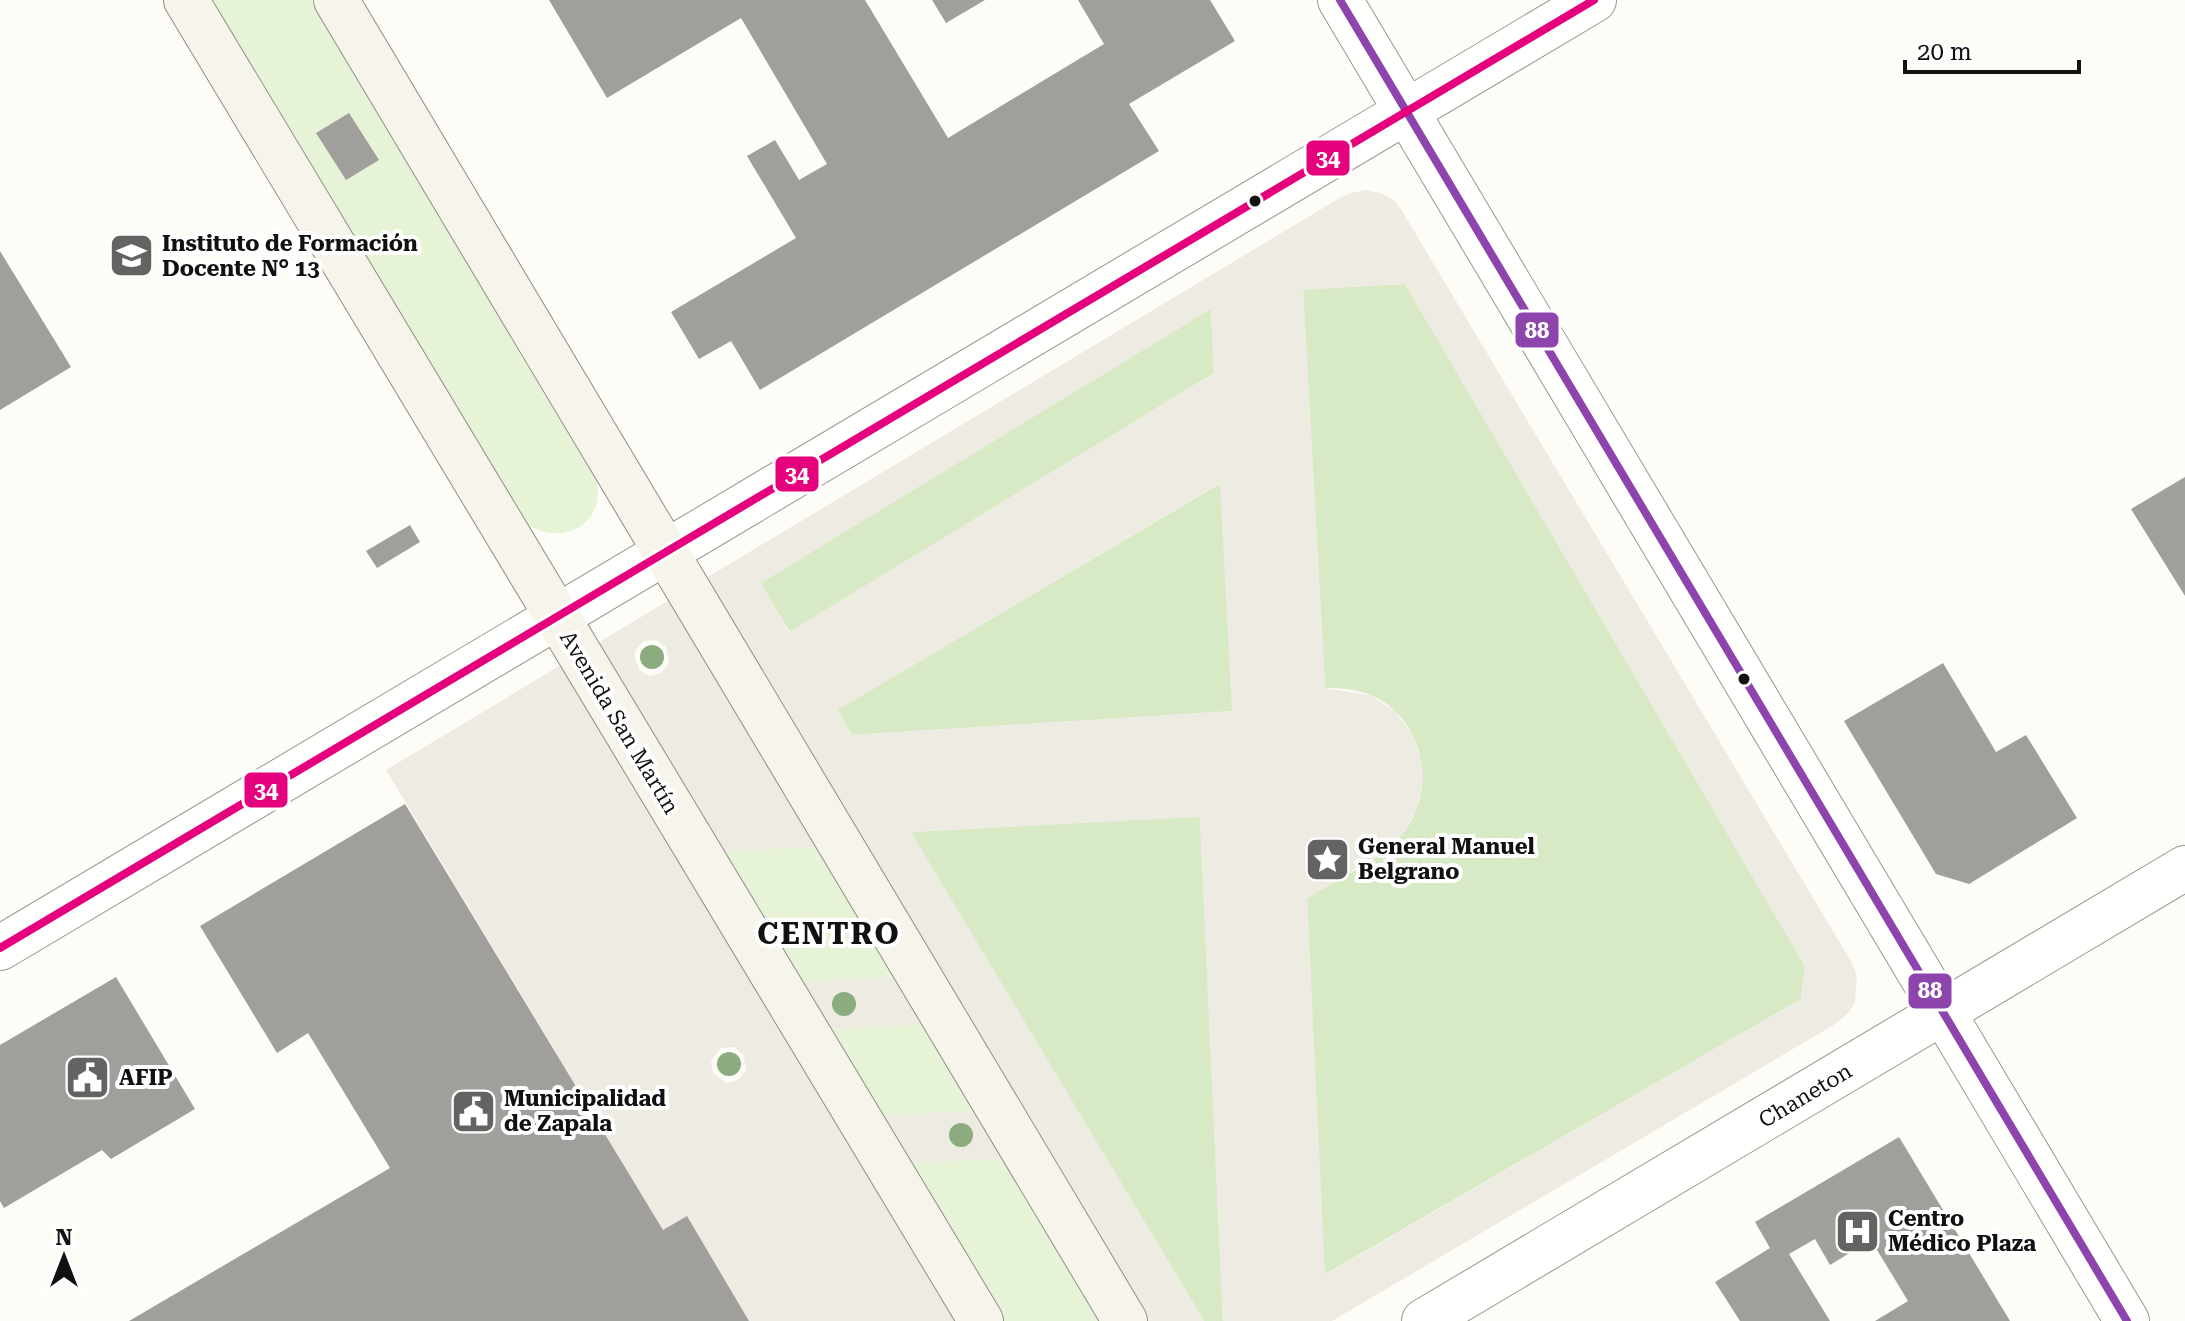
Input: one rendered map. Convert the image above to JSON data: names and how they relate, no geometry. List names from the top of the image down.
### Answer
{
  "streets": {
    "main road": ["Avenida San Martín"],
    "street": ["Chaneton"]
  },
  "districts": ["CENTRO"],
  "places": {
    "school or university": ["Instituto de Formación Docente N° 13"],
    "place": ["General Manuel Belgrano"],
    "public building": ["AFIP", "Municipalidad de Zapala"],
    "hospital": ["Centro Médico Plaza"]
  },
  "lines": ["transit line 88", "transit line 34"],
  "scale_bar": "20 m",
  "north": "top"
}
